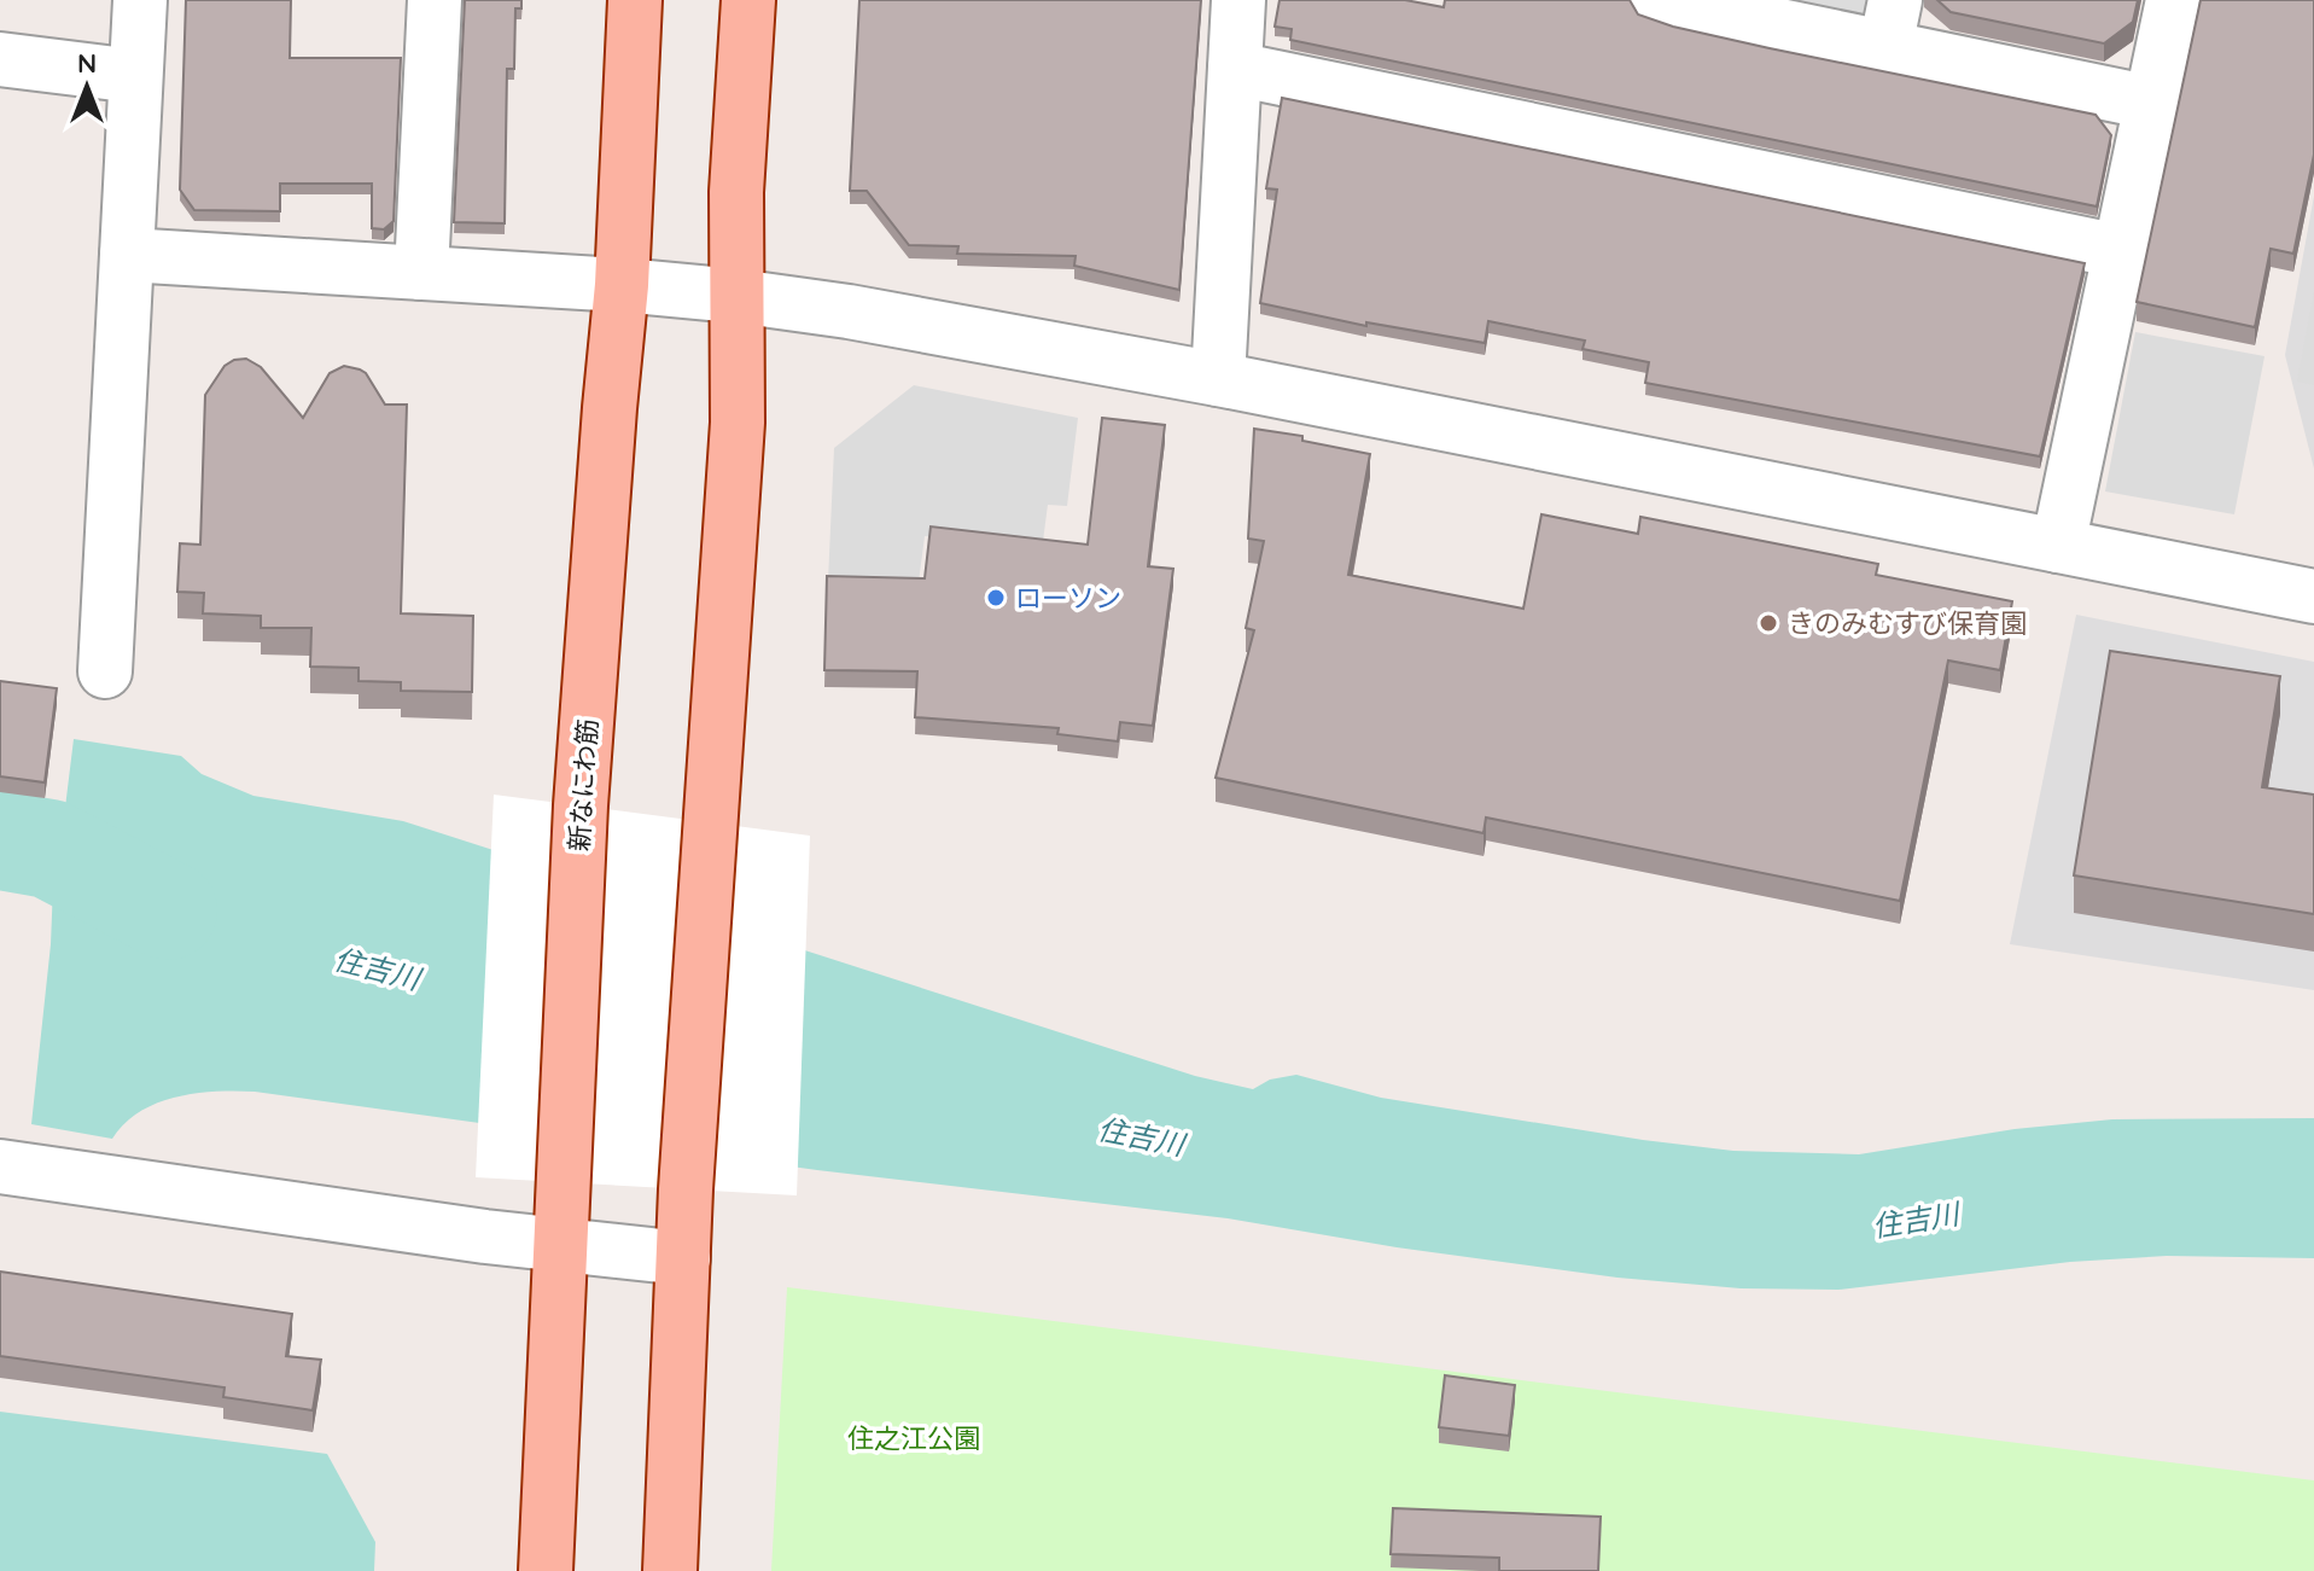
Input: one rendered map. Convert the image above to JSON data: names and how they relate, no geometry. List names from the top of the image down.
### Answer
{
  "streets": {
    "main road": ["新なにわ筋"]
  },
  "water": ["住吉川"],
  "parks": ["住之江公園"],
  "places": ["ローソン", "きのみむすび保育園"],
  "north": "top"
}
